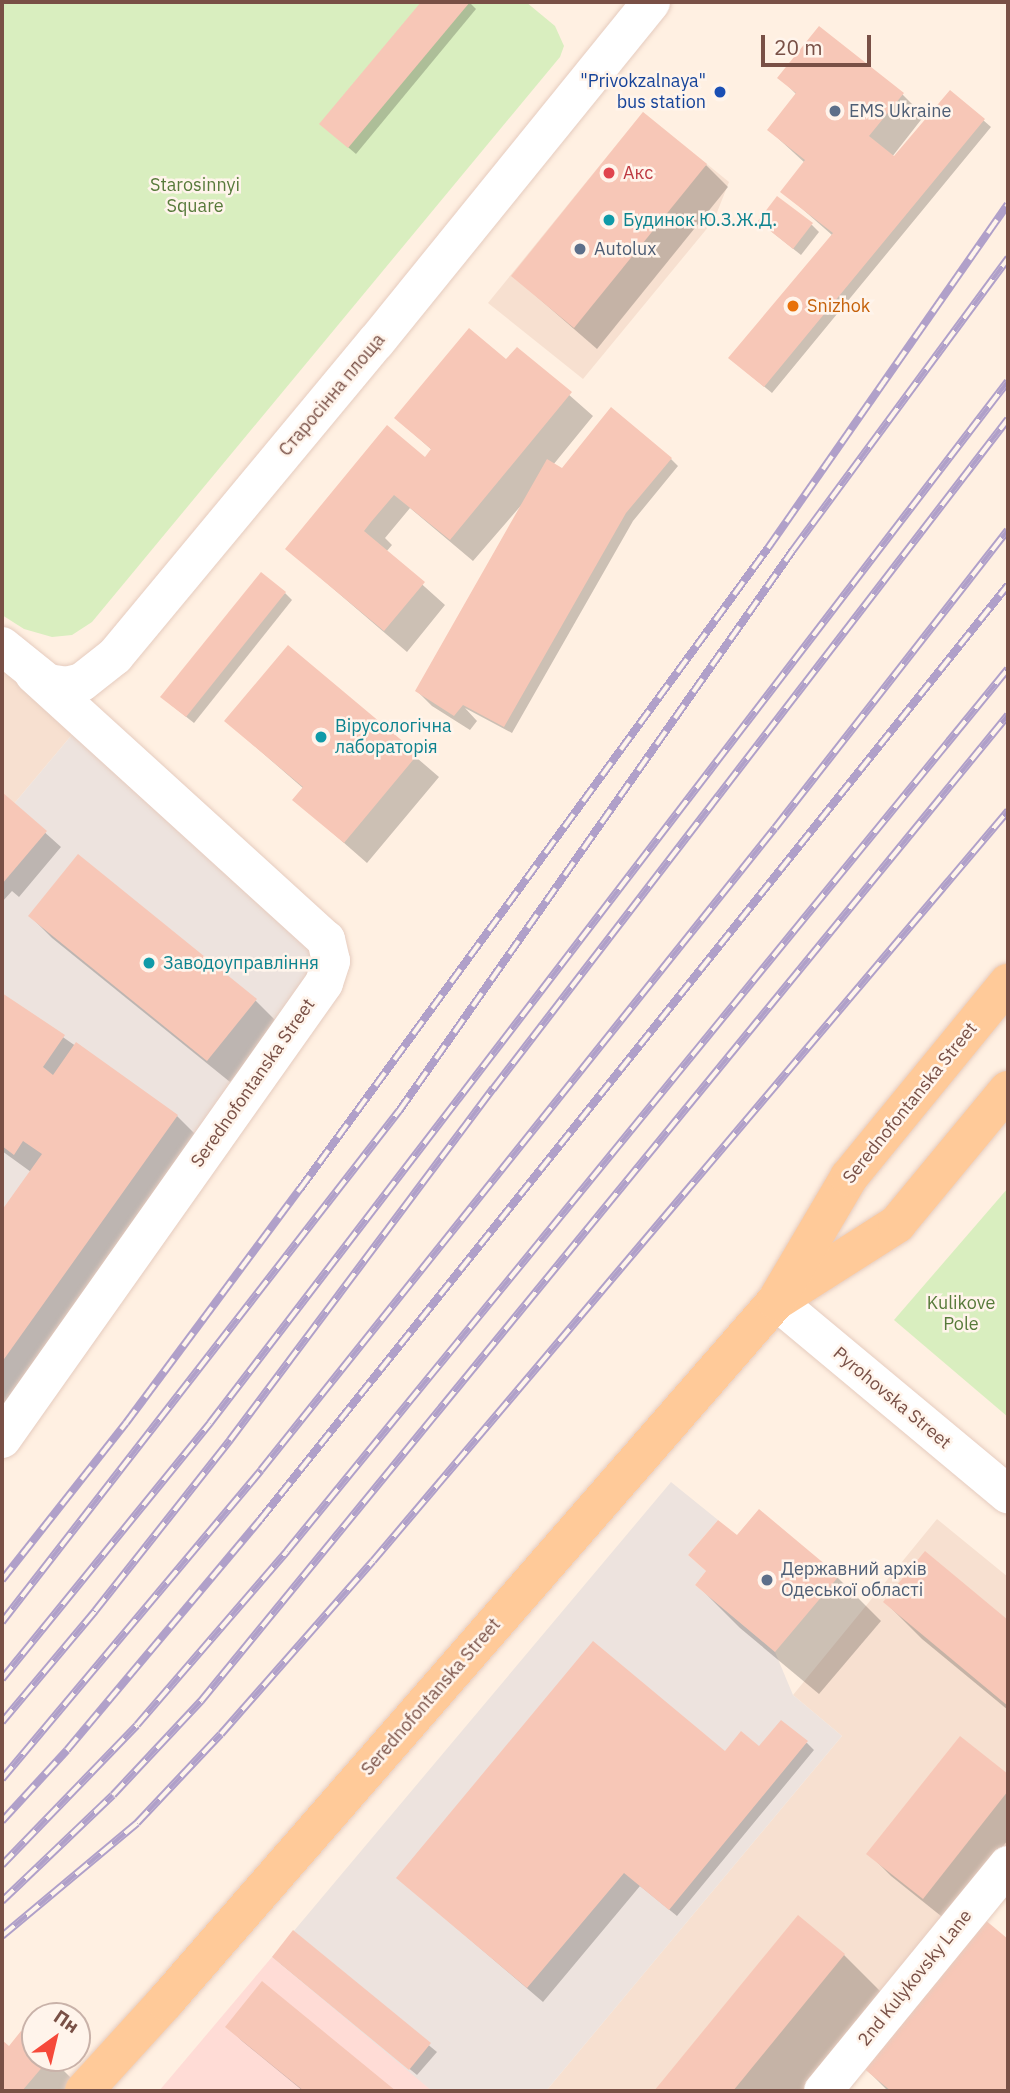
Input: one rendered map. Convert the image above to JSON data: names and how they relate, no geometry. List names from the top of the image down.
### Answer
{
  "streets": {
    "main road": [
      "Старосінна площа",
      "Serednofontanska Street",
      "Pyrohovska Street",
      "2nd Kulykovsky Lane"
    ]
  },
  "crossings": [
    ["Старосінна площа", "Serednofontanska Street"],
    ["Serednofontanska Street", "Pyrohovska Street"]
  ],
  "parks": ["Starosinnyi Square", "Kulikove Pole"],
  "places": [
    "\"Privokzalnaya\" bus station",
    "EMS Ukraine",
    "Акс",
    "Будинок Ю.З.Ж.Д.",
    "Autolux",
    "Snizhok",
    "Вірусологічна лабораторія",
    "Заводоуправління",
    "Державний архів Одеської області"
  ],
  "scale_bar": "20 m",
  "north": "top right"
}
